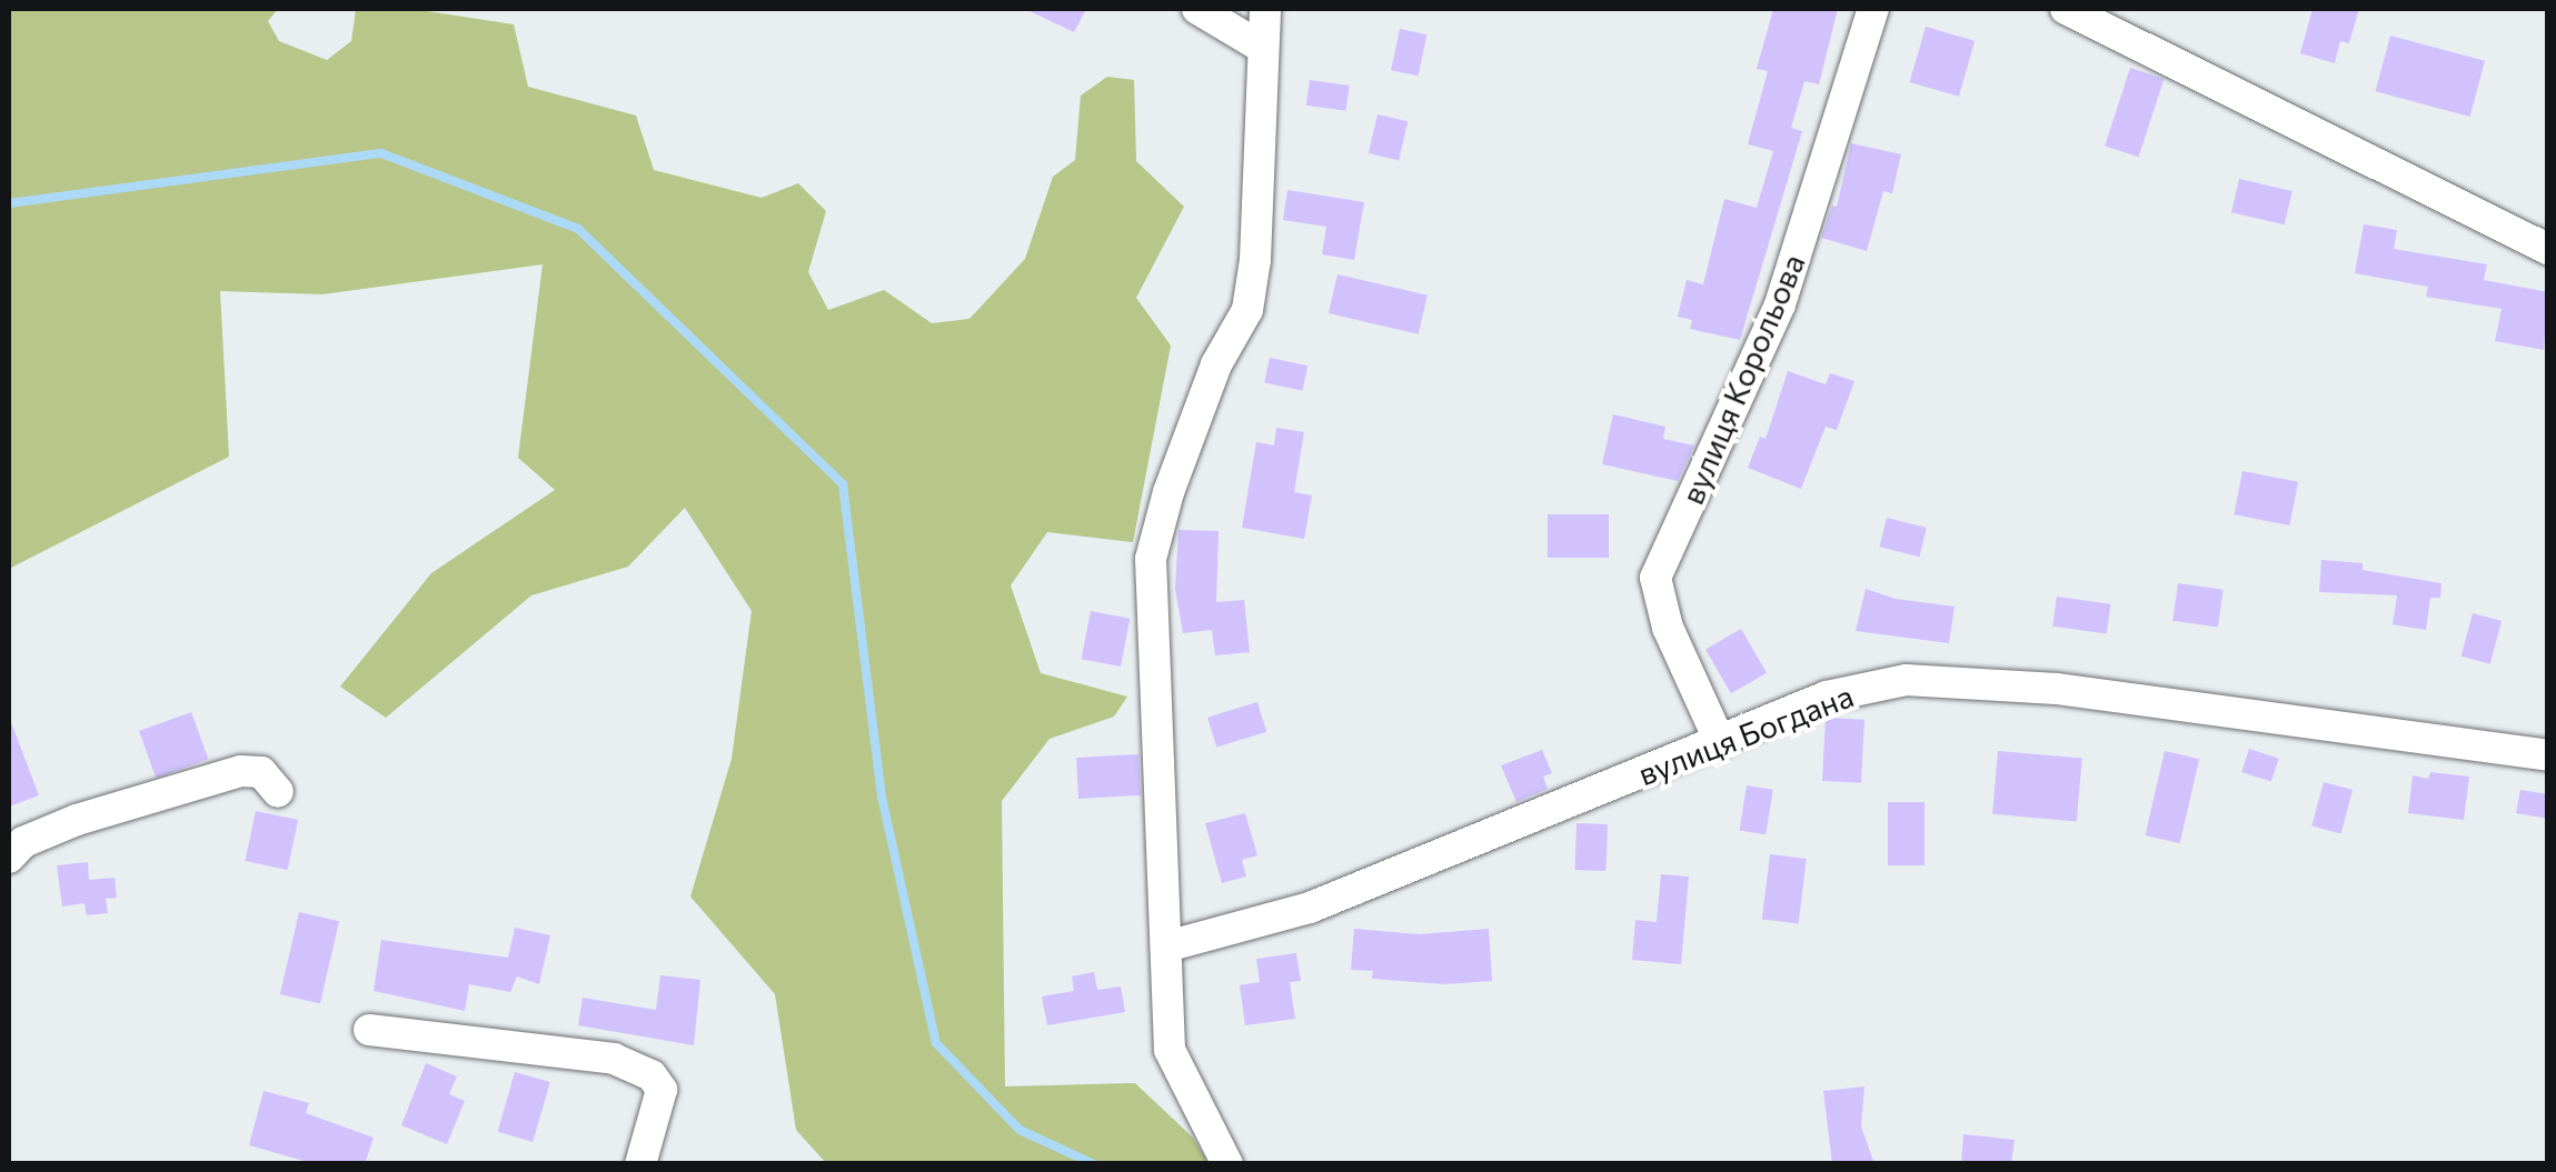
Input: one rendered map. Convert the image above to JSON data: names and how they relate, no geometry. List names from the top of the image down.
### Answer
{
  "streets": {
    "street": ["вулиця Корольова", "вулиця Богдана"]
  },
  "crossings": [
    ["вулиця Корольова", "вулиця Богдана"]
  ]
}
